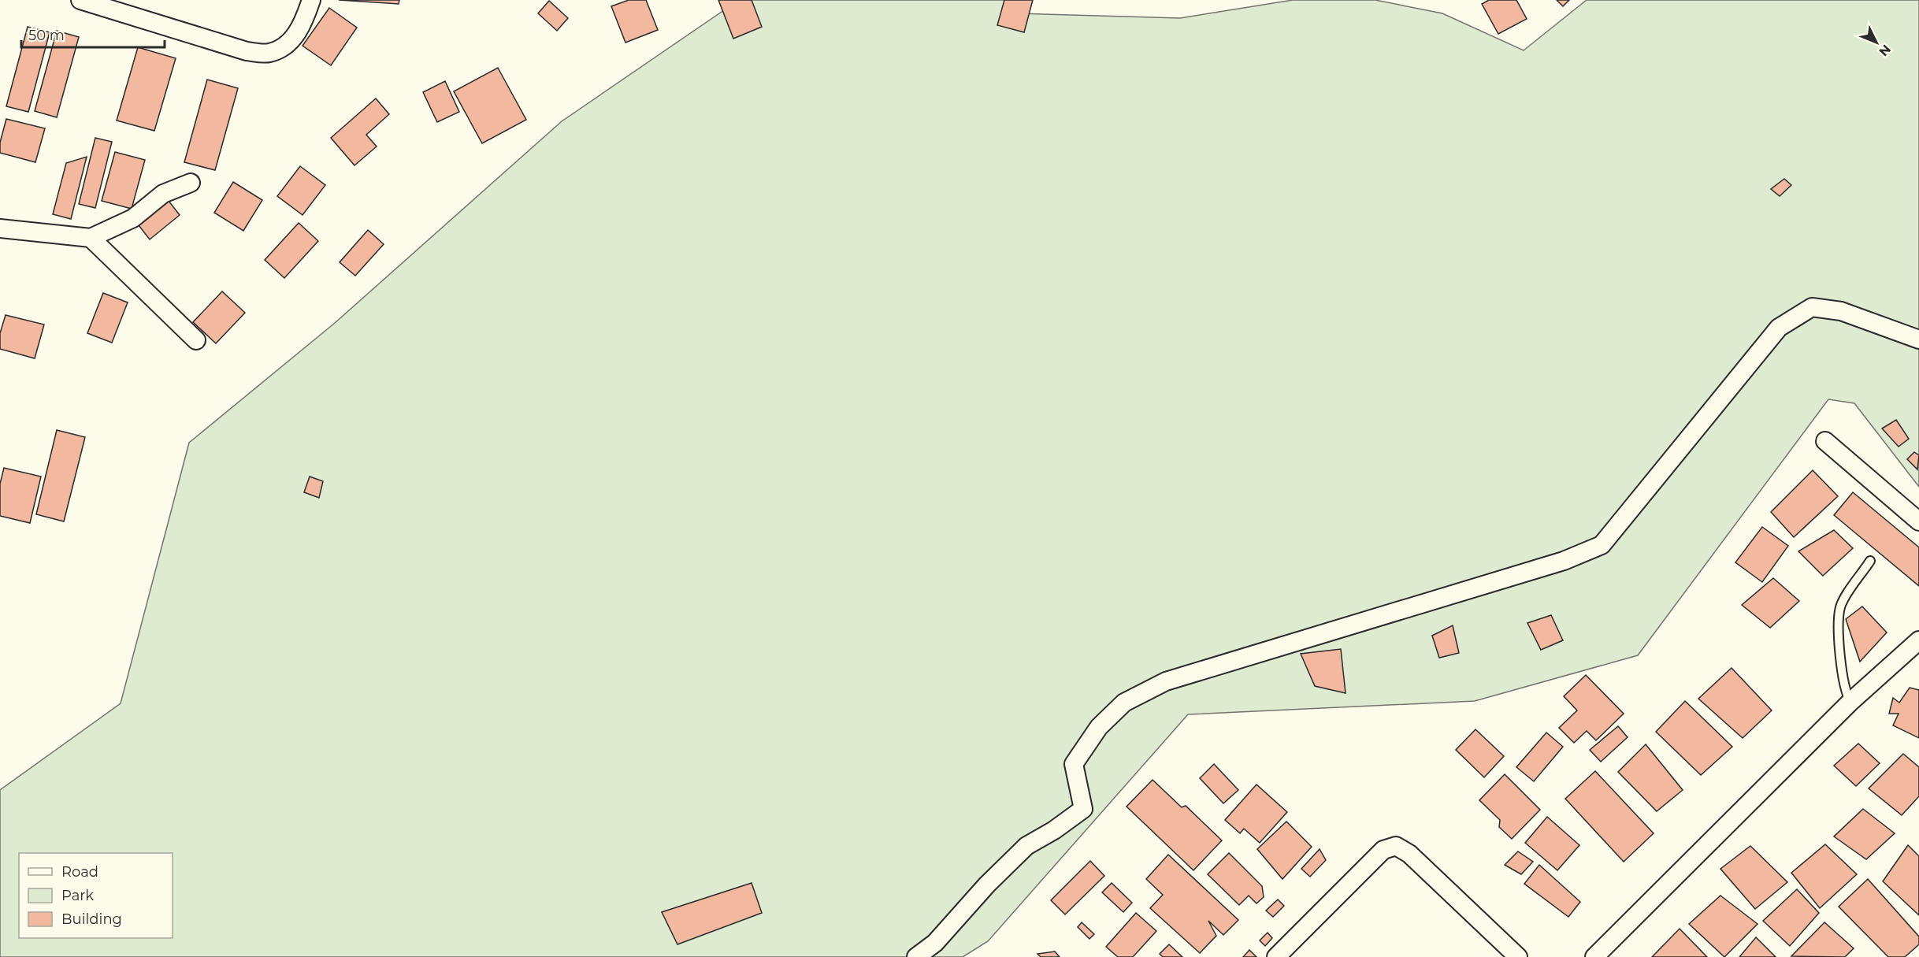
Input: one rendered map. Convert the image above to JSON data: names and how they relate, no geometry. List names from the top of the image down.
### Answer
{
  "legend": ["Road", "Park", "Building"],
  "scale_bar": "50 m",
  "north": "bottom right"
}
